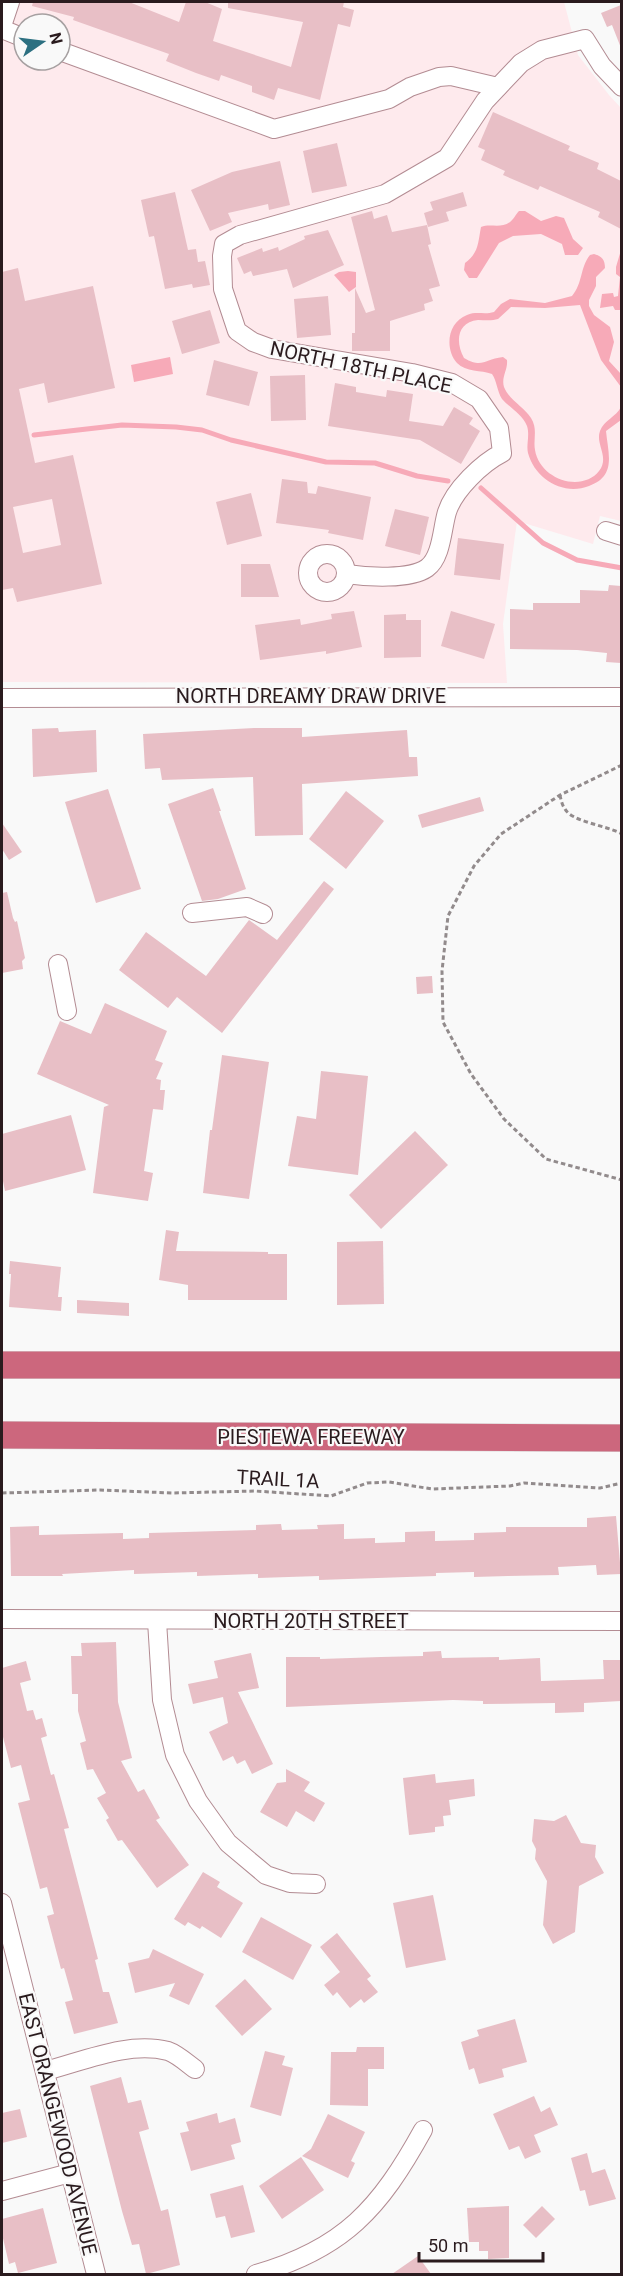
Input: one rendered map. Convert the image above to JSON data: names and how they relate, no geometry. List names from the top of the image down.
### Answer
{
  "streets": {
    "highway": ["PIESTEWA FREEWAY"],
    "street": [
      "NORTH 18TH PLACE",
      "NORTH DREAMY DRAW DRIVE",
      "NORTH 20TH STREET",
      "EAST ORANGEWOOD AVENUE"
    ],
    "path": ["TRAIL 1A"]
  },
  "scale_bar": "50 m",
  "north": "right"
}
